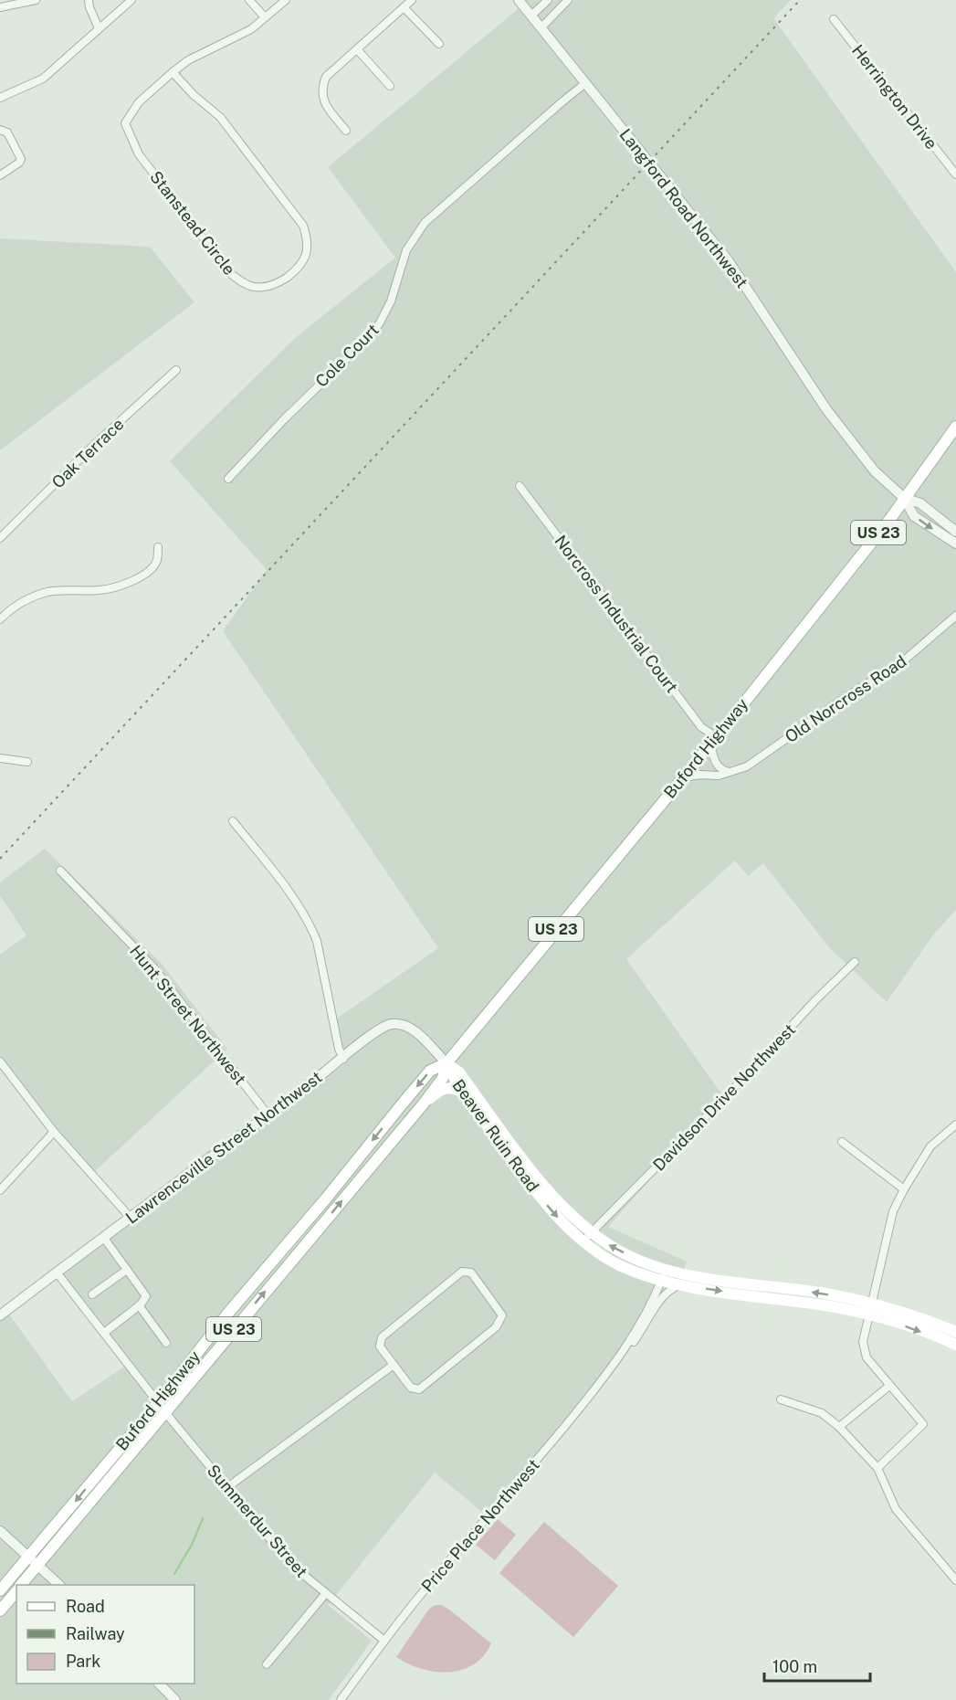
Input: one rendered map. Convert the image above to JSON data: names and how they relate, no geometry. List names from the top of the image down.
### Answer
{
  "streets": {
    "main road": ["US 23", "Buford Highway", "Beaver Ruin Road"],
    "street": [
      "Herrington Drive",
      "Langford Road Northwest",
      "Stanstead Circle",
      "Cole Court",
      "Oak Terrace",
      "Norcross Industrial Court",
      "Old Norcross Road",
      "Hunt Street Northwest",
      "Davidson Drive Northwest",
      "Lawrenceville Street Northwest",
      "Summerdur Street",
      "Price Place Northwest"
    ]
  },
  "crossings": [
    ["Langford Road Northwest", "Cole Court"],
    ["Langford Road Northwest", "Buford Highway"],
    ["Norcross Industrial Court", "Buford Highway"],
    ["Old Norcross Road", "Buford Highway"],
    ["Buford Highway", "Beaver Ruin Road"],
    ["Buford Highway", "Lawrenceville Street Northwest"],
    ["Buford Highway", "Summerdur Street"],
    ["Hunt Street Northwest", "Lawrenceville Street Northwest"],
    ["Davidson Drive Northwest", "Beaver Ruin Road"],
    ["Beaver Ruin Road", "Lawrenceville Street Northwest"],
    ["Beaver Ruin Road", "Price Place Northwest"],
    ["Lawrenceville Street Northwest", "Summerdur Street"],
    ["Summerdur Street", "Price Place Northwest"]
  ],
  "legend": ["Road", "Railway", "Park"],
  "scale_bar": "100 m"
}
